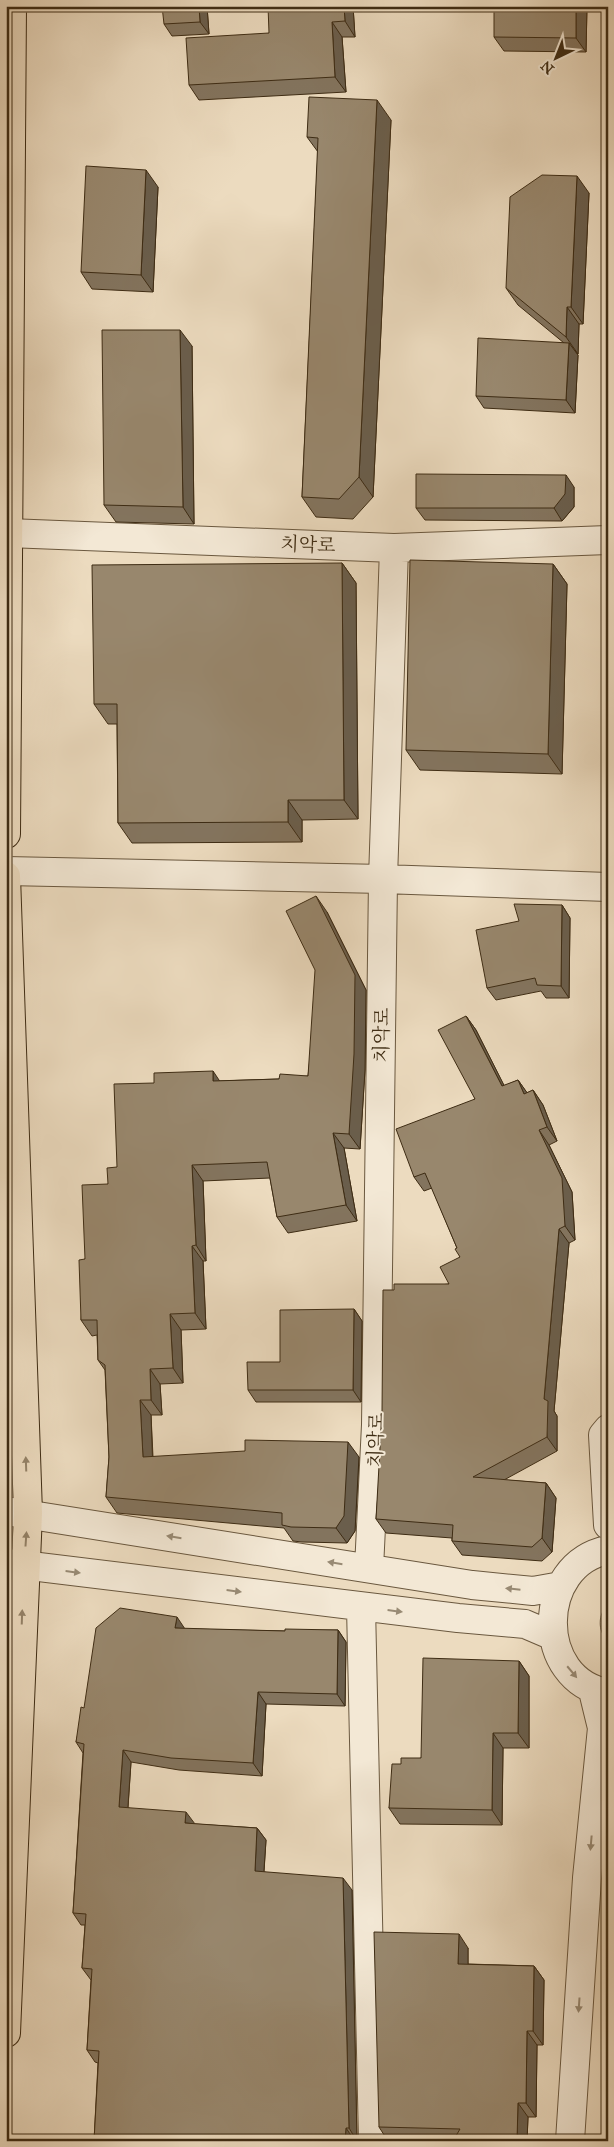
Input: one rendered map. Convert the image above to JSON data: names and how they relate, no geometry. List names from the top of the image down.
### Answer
{
  "streets": {
    "street": ["치악로"]
  },
  "north": "bottom left"
}
